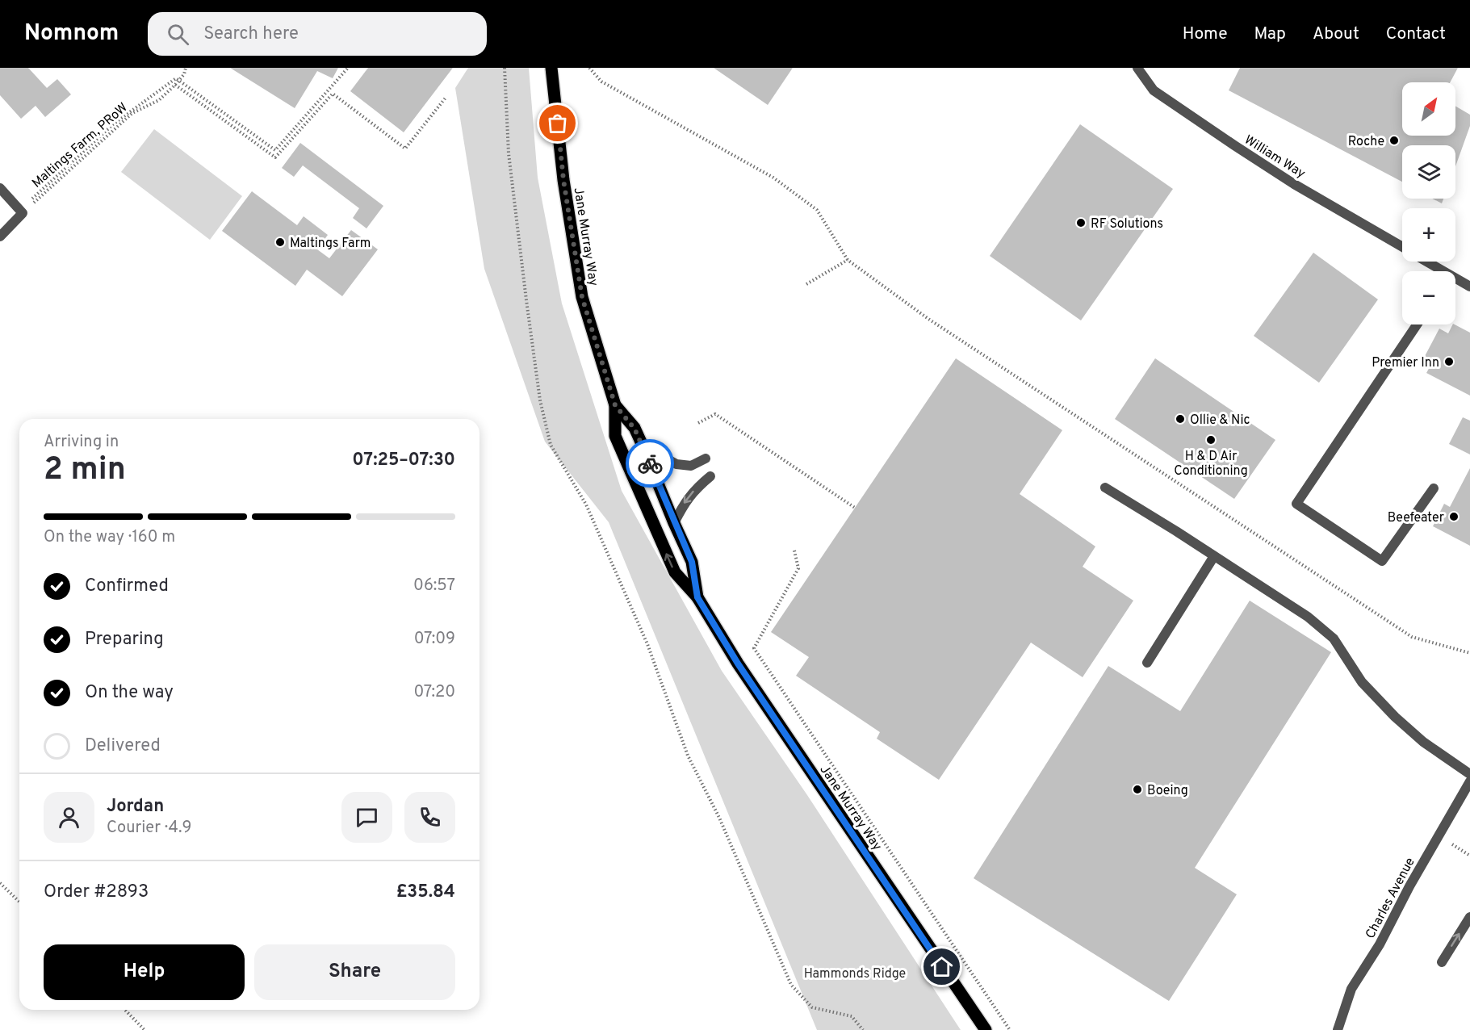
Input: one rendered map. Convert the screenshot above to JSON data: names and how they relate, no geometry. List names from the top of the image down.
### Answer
{
  "streets": {
    "main road": ["Jane Murray Way"],
    "street": ["William Way", "Charles Avenue"],
    "path": ["Maltings Farm, PRoW"]
  },
  "parks": ["Hammonds Ridge"],
  "places": [
    "Roche",
    "RF Solutions",
    "Maltings Farm",
    "Premier Inn",
    "Ollie & Nic",
    "H & D Air Conditioning",
    "Beefeater",
    "Boeing"
  ],
  "north": "top right",
  "page": {
    "header": "Nomnom",
    "search": "Search here",
    "nav": [
      "Home",
      "Map",
      "About",
      "Contact"
    ],
    "map_buttons": ["+", "−"],
    "heading": ["2 min", "Arriving in", "07:25–07:30"],
    "panel": [
      "Jordan",
      "Courier · 4.9",
      "Order #2893",
      "£35.84"
    ],
    "bar": "On the way · 160 m",
    "list": [
      ["Confirmed", "06:57"],
      ["Preparing", "07:09"],
      ["On the way", "07:20"],
      "Delivered"
    ],
    "buttons": ["Help", "Share"]
  }
}
